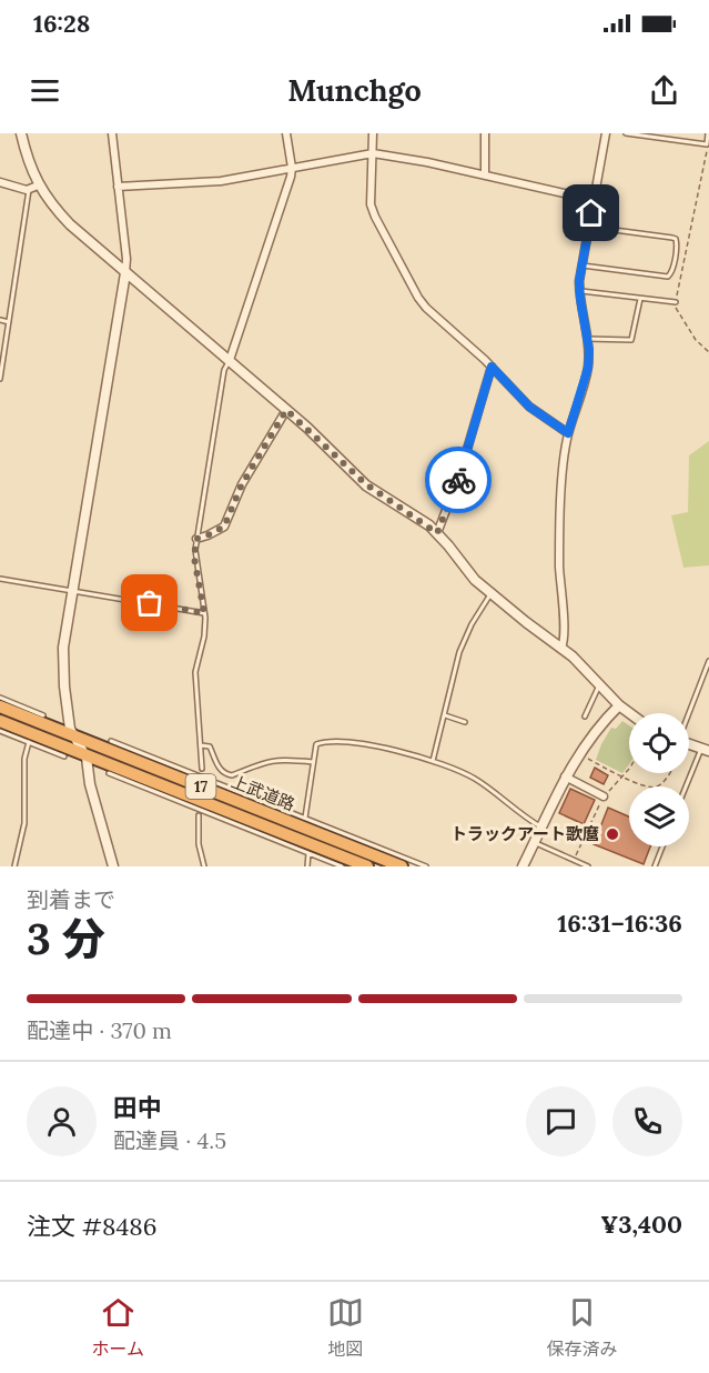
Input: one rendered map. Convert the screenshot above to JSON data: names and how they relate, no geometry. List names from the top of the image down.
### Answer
{
  "streets": {
    "highway": ["17", "上武道路"]
  },
  "places": ["トラックアート歌麿"],
  "page": {
    "status": "16:28",
    "header": "Munchgo",
    "heading": ["3 分", "到着まで", "16:31–16:36"],
    "panel": [
      "田中",
      "配達員 · 4.5",
      "注文 #8486",
      "¥3,400"
    ],
    "bar": "配達中 · 370 m",
    "tabs": ["ホーム", "地図", "保存済み"]
  }
}
